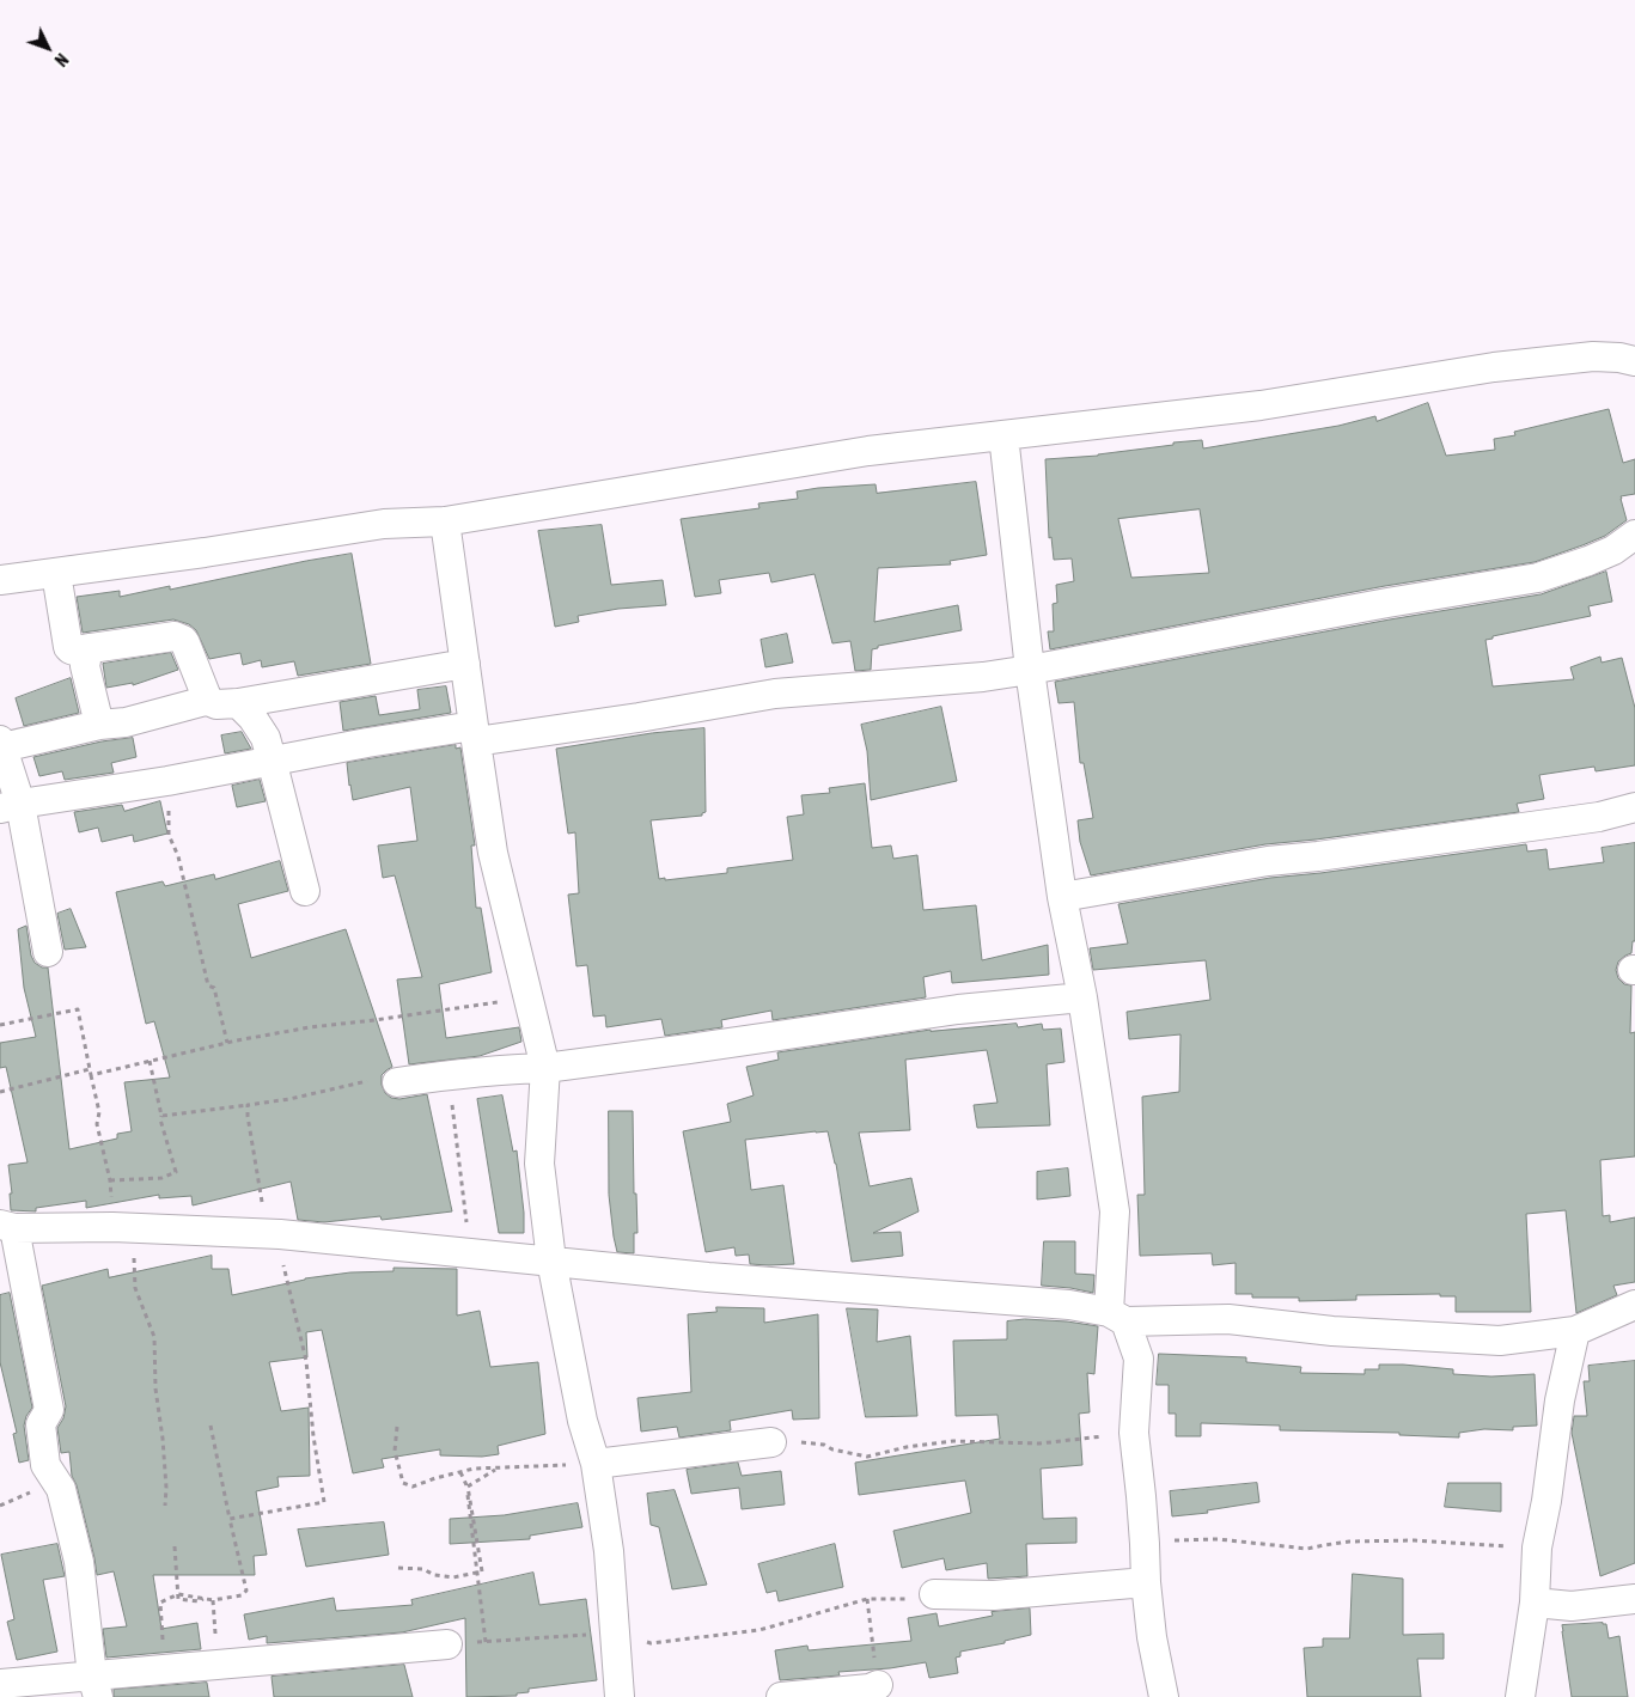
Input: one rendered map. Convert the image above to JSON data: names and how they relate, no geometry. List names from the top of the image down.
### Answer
{
  "north": "bottom right"
}
